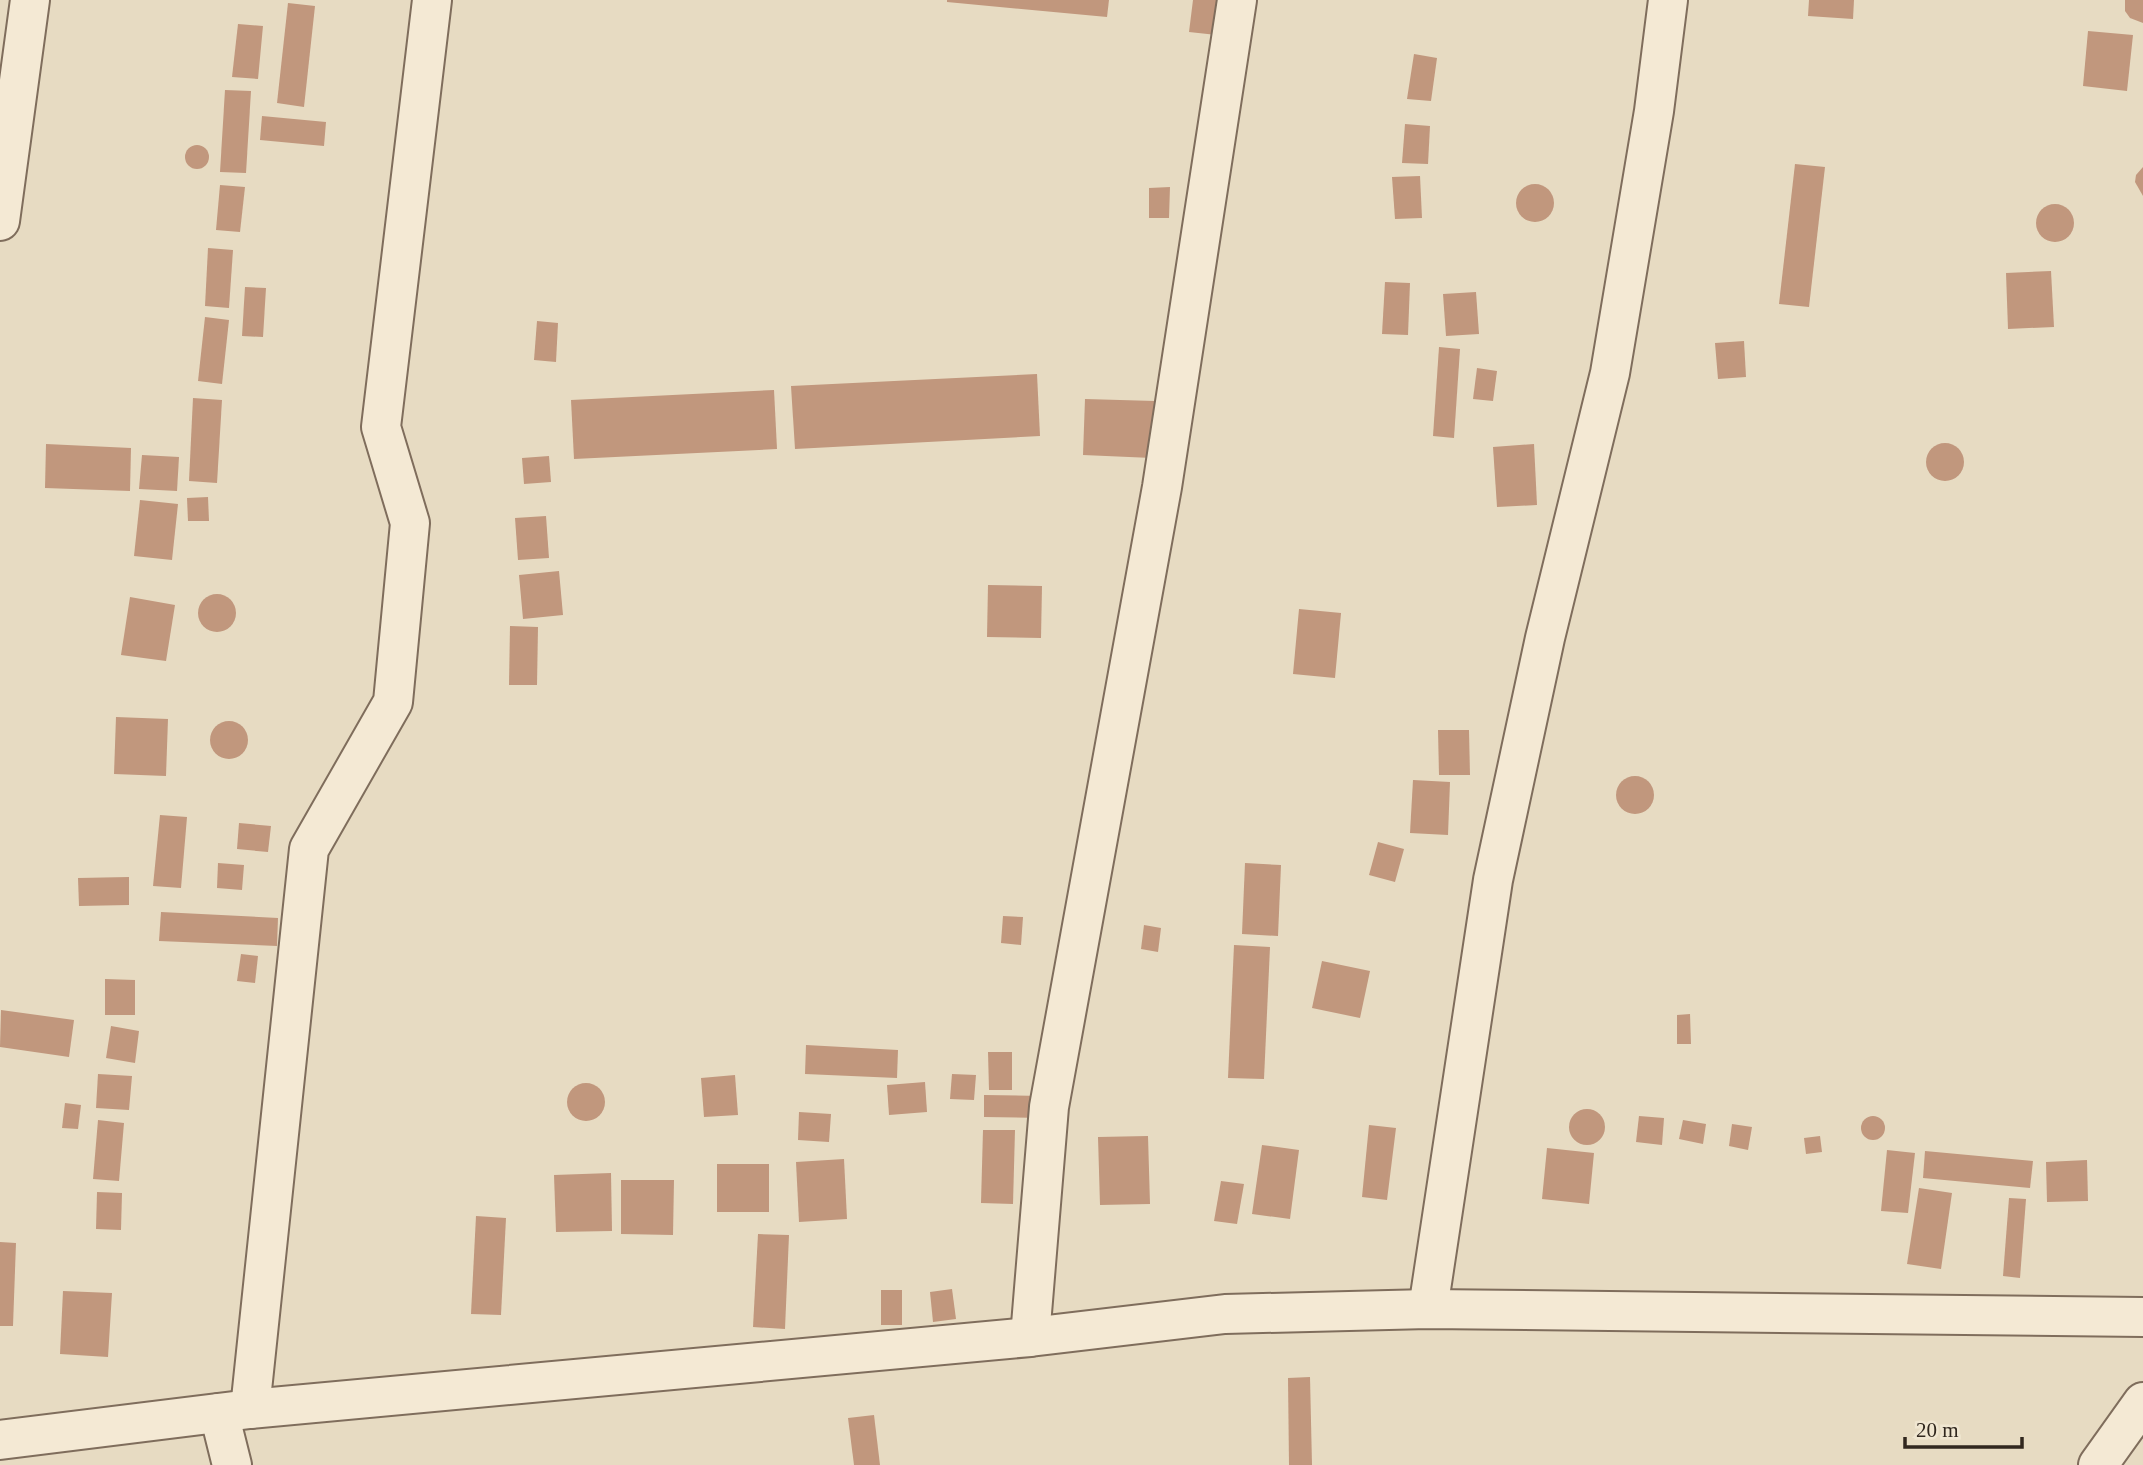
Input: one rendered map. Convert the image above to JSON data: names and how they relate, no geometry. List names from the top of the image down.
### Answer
{
  "scale_bar": "20 m"
}
